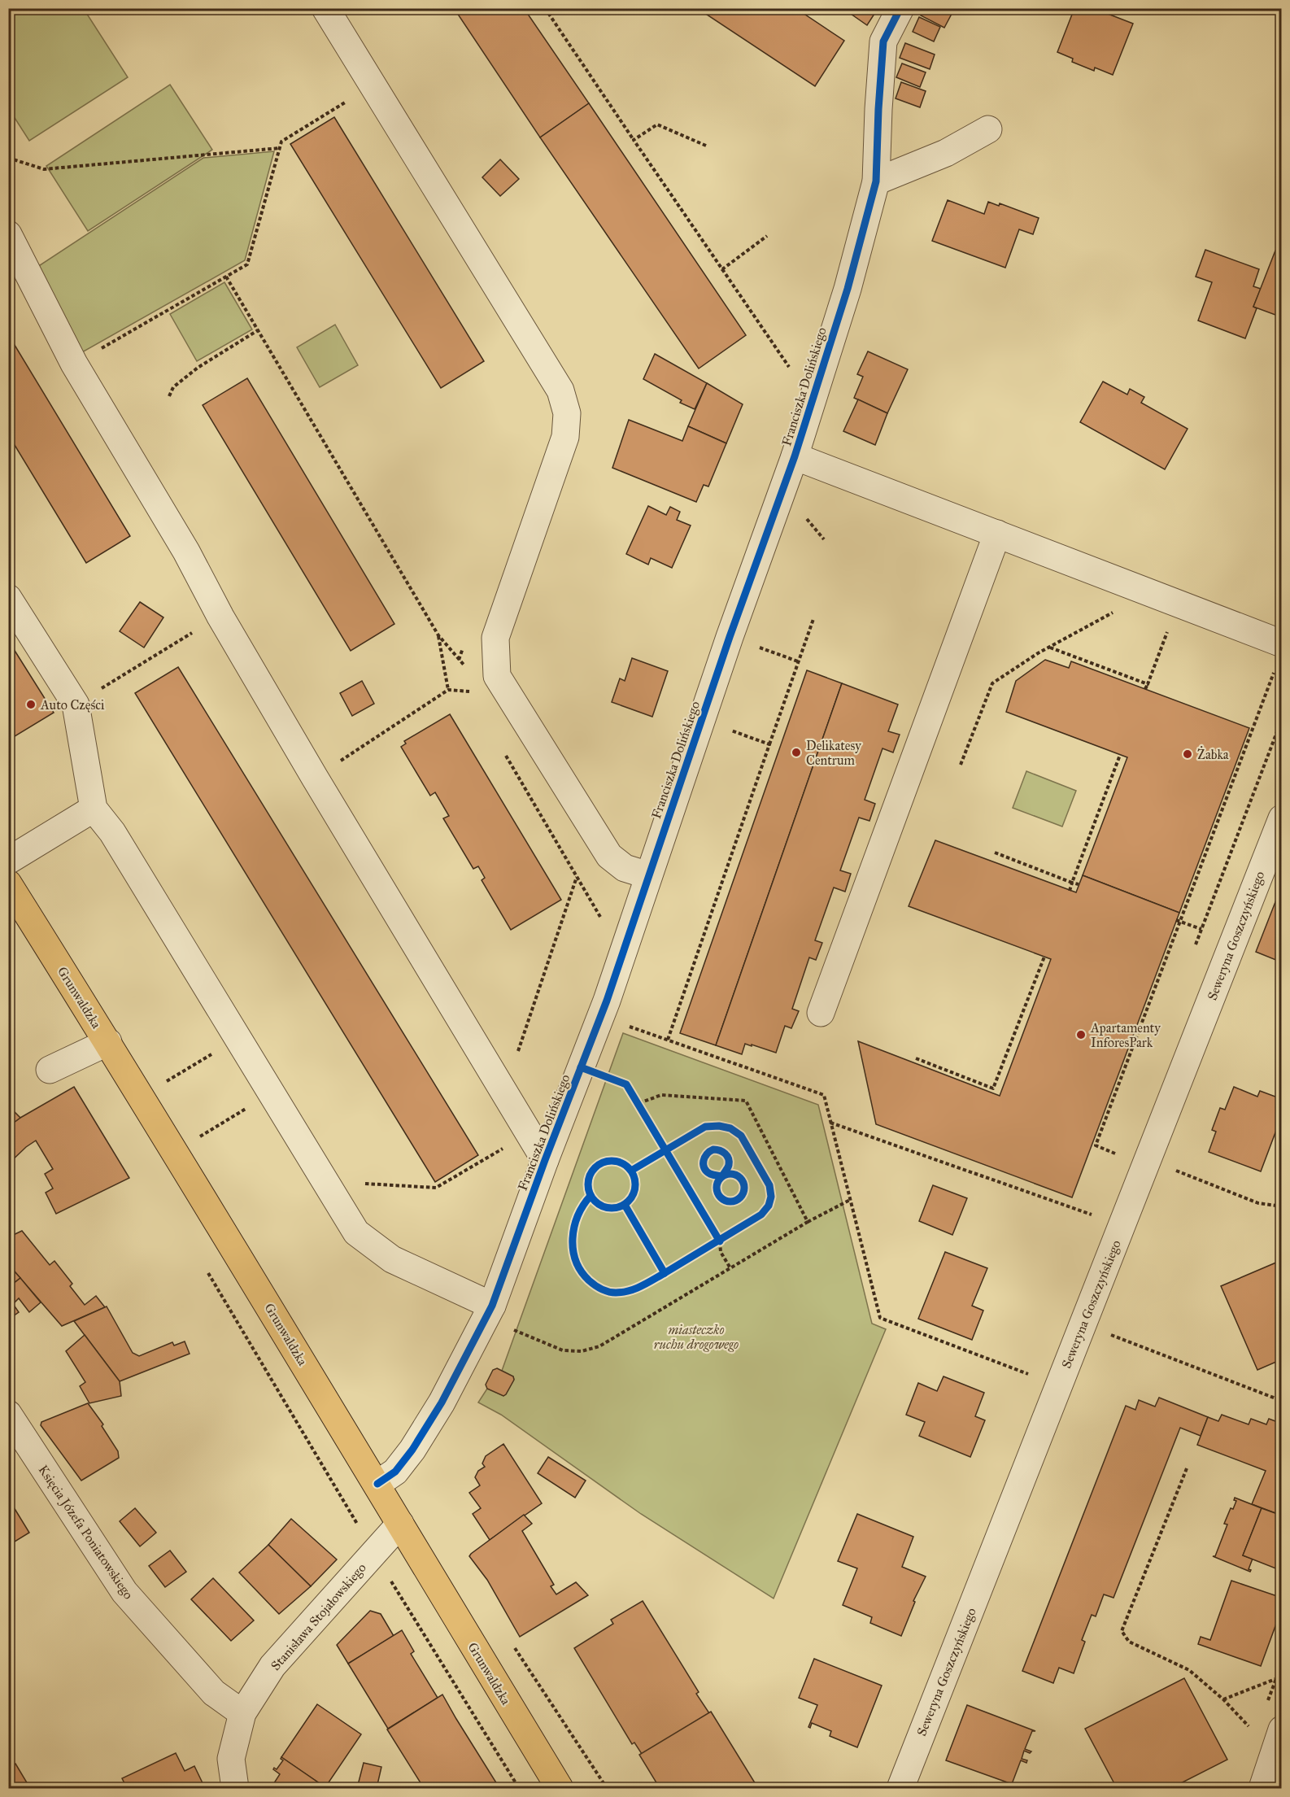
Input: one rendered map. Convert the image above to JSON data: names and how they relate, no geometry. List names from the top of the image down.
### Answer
{
  "streets": {
    "main road": ["Grunwaldzka"],
    "street": [
      "Franciszka Dolińskiego",
      "Seweryna Goszczyńskiego",
      "Księcia Józefa Poniatowskiego",
      "Stanisława Stojałowskiego"
    ]
  },
  "crossings": [
    ["Franciszka Dolińskiego", "Grunwaldzka"],
    ["Grunwaldzka", "Stanisława Stojałowskiego"],
    ["Księcia Józefa Poniatowskiego", "Stanisława Stojałowskiego"]
  ],
  "parks": ["miasteczko ruchu drogowego"],
  "places": [
    "Auto Części",
    "Delikatesy Centrum",
    "Żabka",
    "Apartamenty InforesPark"
  ]
}
